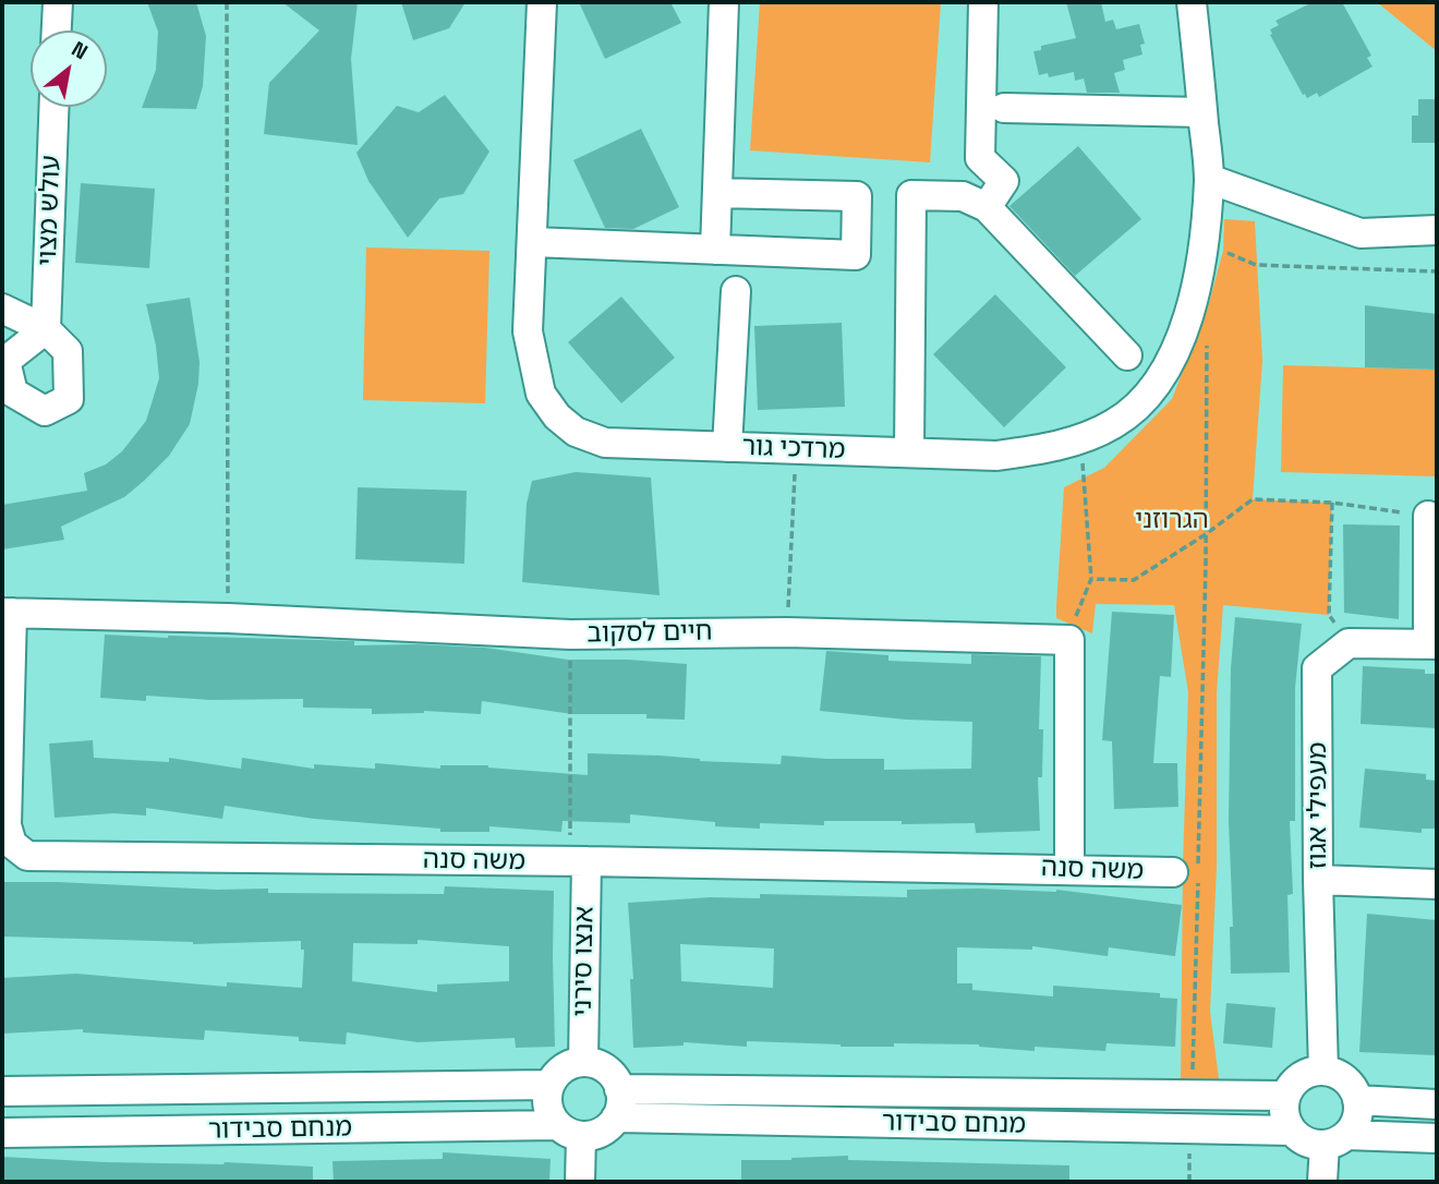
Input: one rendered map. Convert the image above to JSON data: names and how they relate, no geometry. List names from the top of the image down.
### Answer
{
  "streets": {
    "street": [
      "עולש מצוי",
      "מרדכי גור",
      "חיים לסקוב",
      "מעפילי אגוז",
      "משה סנה",
      "אנצו סירני",
      "מנחם סבידור"
    ]
  },
  "crossings": [
    ["חיים לסקוב", "משה סנה"],
    ["מעפילי אגוז", "מנחם סבידור"],
    ["משה סנה", "אנצו סירני"],
    ["אנצו סירני", "מנחם סבידור"]
  ],
  "parks": ["הגרוזני"],
  "north": "top right"
}
